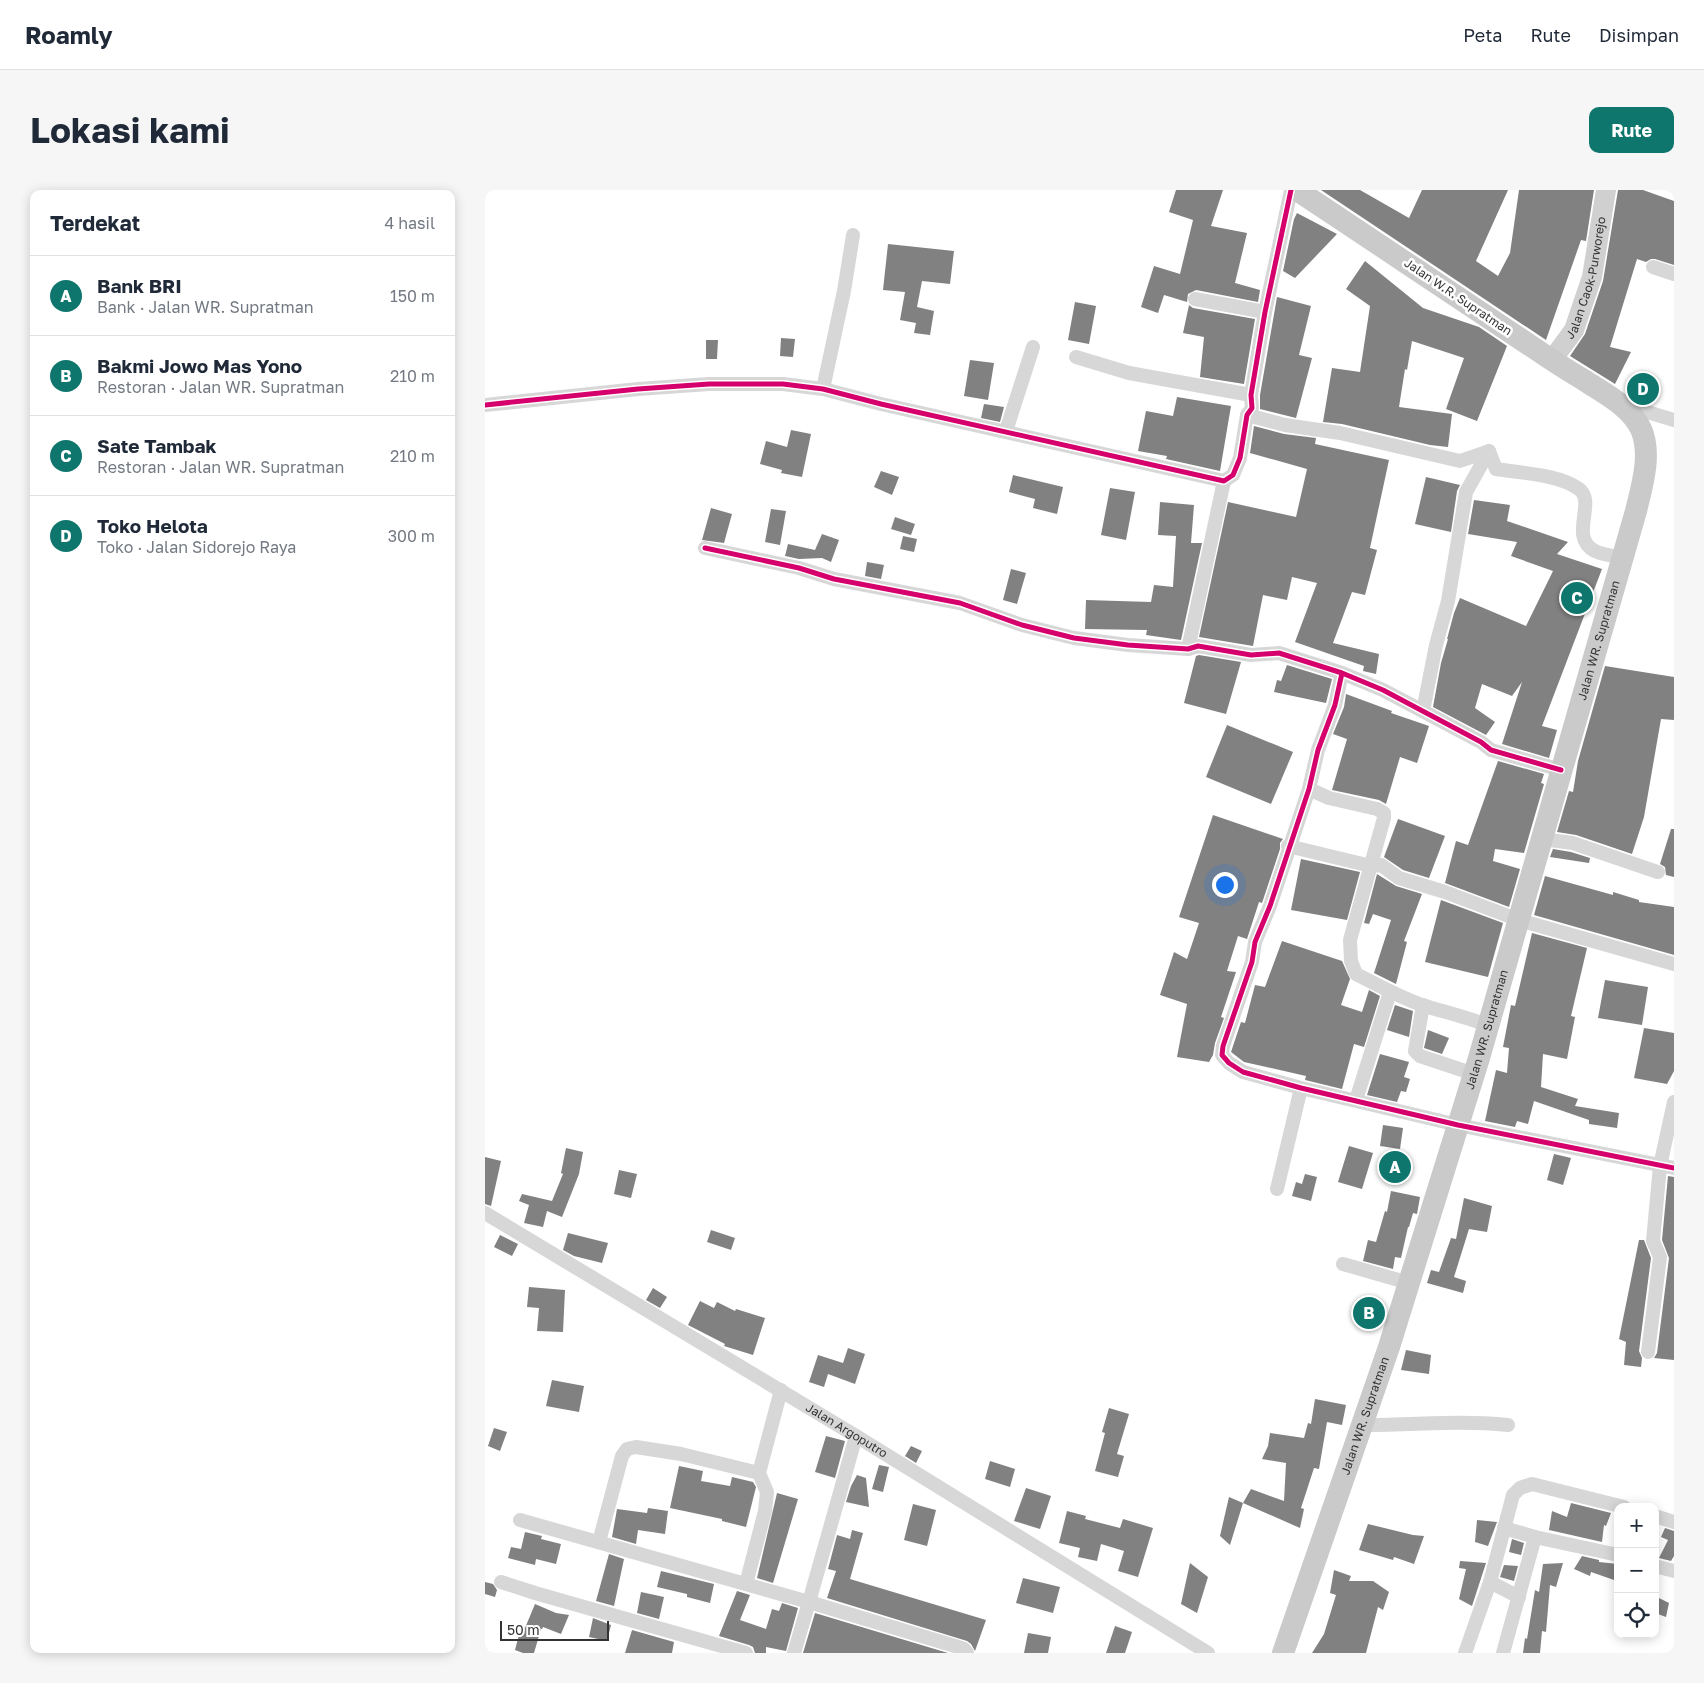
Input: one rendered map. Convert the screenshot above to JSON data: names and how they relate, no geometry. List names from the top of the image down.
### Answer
{
  "streets": {
    "main road": ["Jalan W.R. Supratman", "Jalan WR. Supratman"],
    "street": ["Jalan Caok-Purworejo", "Jalan Argoputro"]
  },
  "crossings": [
    ["Jalan Caok-Purworejo", "Jalan W.R. Supratman"],
    ["Jalan W.R. Supratman", "Jalan WR. Supratman"]
  ],
  "scale_bar": "50 m",
  "page": {
    "header": "Roamly",
    "nav": ["Peta", "Rute", "Disimpan"],
    "buttons": "Rute",
    "title": "Lokasi kami",
    "heading": ["Terdekat", "4 hasil"],
    "list": [
      {
        "mark": "A",
        "name": "Bank BRI",
        "note": "Bank · Jalan WR. Supratman",
        "value": "150 m"
      },
      {
        "mark": "B",
        "name": "Bakmi Jowo Mas Yono",
        "note": "Restoran · Jalan WR. Supratman",
        "value": "210 m"
      },
      {
        "mark": "C",
        "name": "Sate Tambak",
        "note": "Restoran · Jalan WR. Supratman",
        "value": "210 m"
      },
      {
        "mark": "D",
        "name": "Toko Helota",
        "note": "Toko · Jalan Sidorejo Raya",
        "value": "300 m"
      }
    ],
    "pins": [
      "D",
      "C",
      "A",
      "B"
    ],
    "map_buttons": ["+", "−"],
    "scale": "50 m"
  }
}
